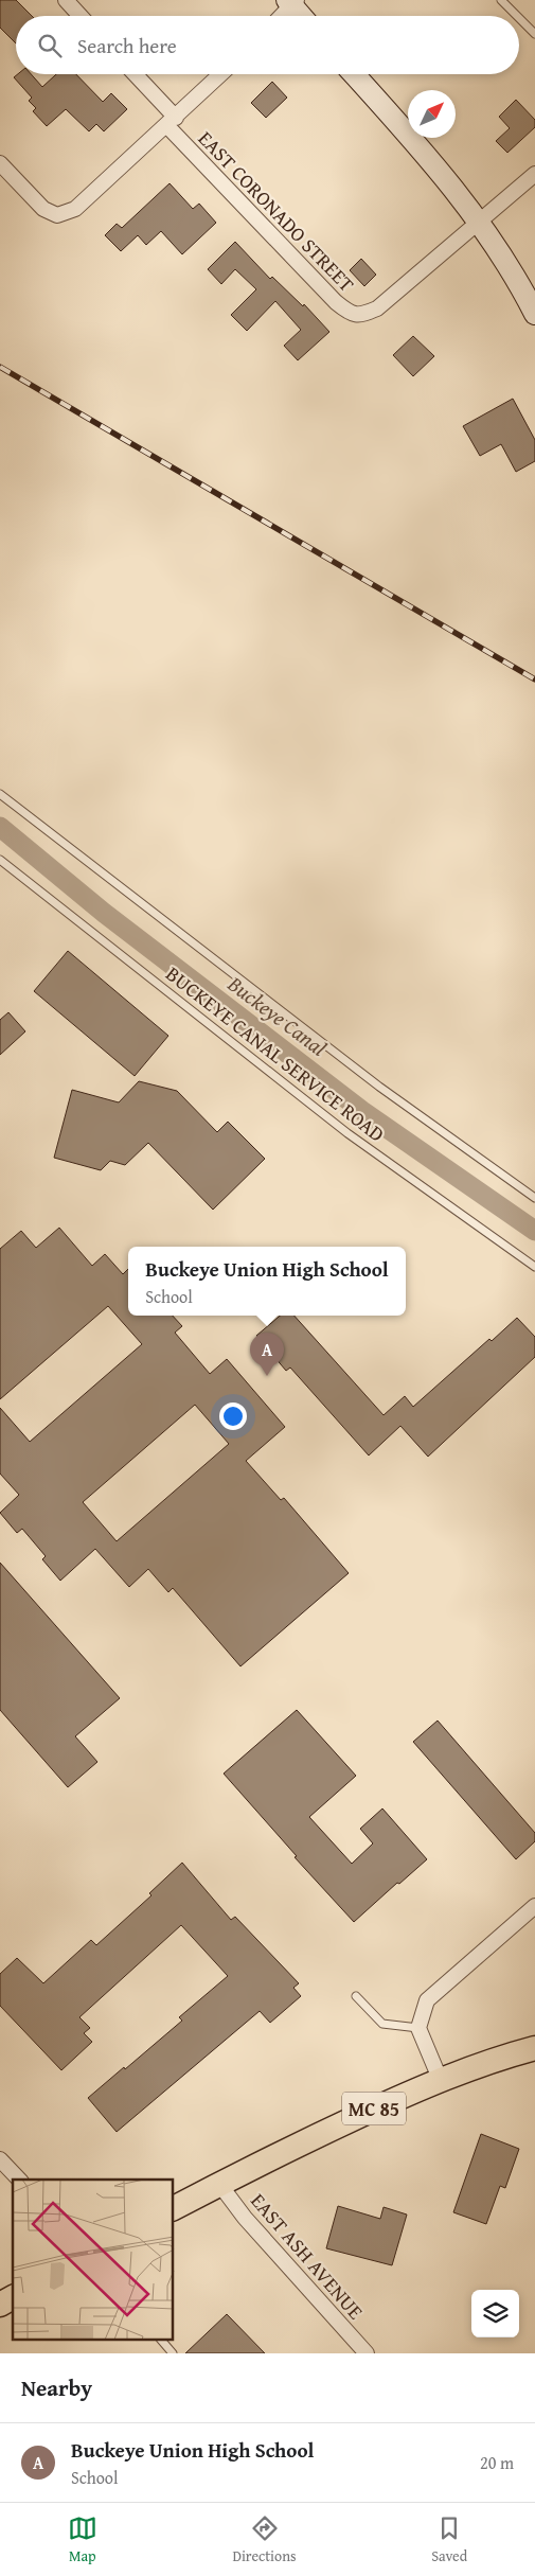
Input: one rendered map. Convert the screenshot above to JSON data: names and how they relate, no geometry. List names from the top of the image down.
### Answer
{
  "streets": {
    "main road": ["MC 85"],
    "street": ["EAST CORONADO STREET", "EAST ASH AVENUE"],
    "lane": ["BUCKEYE CANAL SERVICE ROAD"]
  },
  "crossings": [
    ["MC 85", "EAST ASH AVENUE"]
  ],
  "water": ["Buckeye Canal"],
  "north": "top right",
  "page": {
    "search": "Search here",
    "popup": ["Buckeye Union High School", "School"],
    "pins": "A",
    "heading": "Nearby",
    "list": [
      {
        "mark": "A",
        "name": "Buckeye Union High School",
        "note": "School",
        "value": "20 m"
      }
    ],
    "nav": ["Map", "Directions", "Saved"]
  }
}
